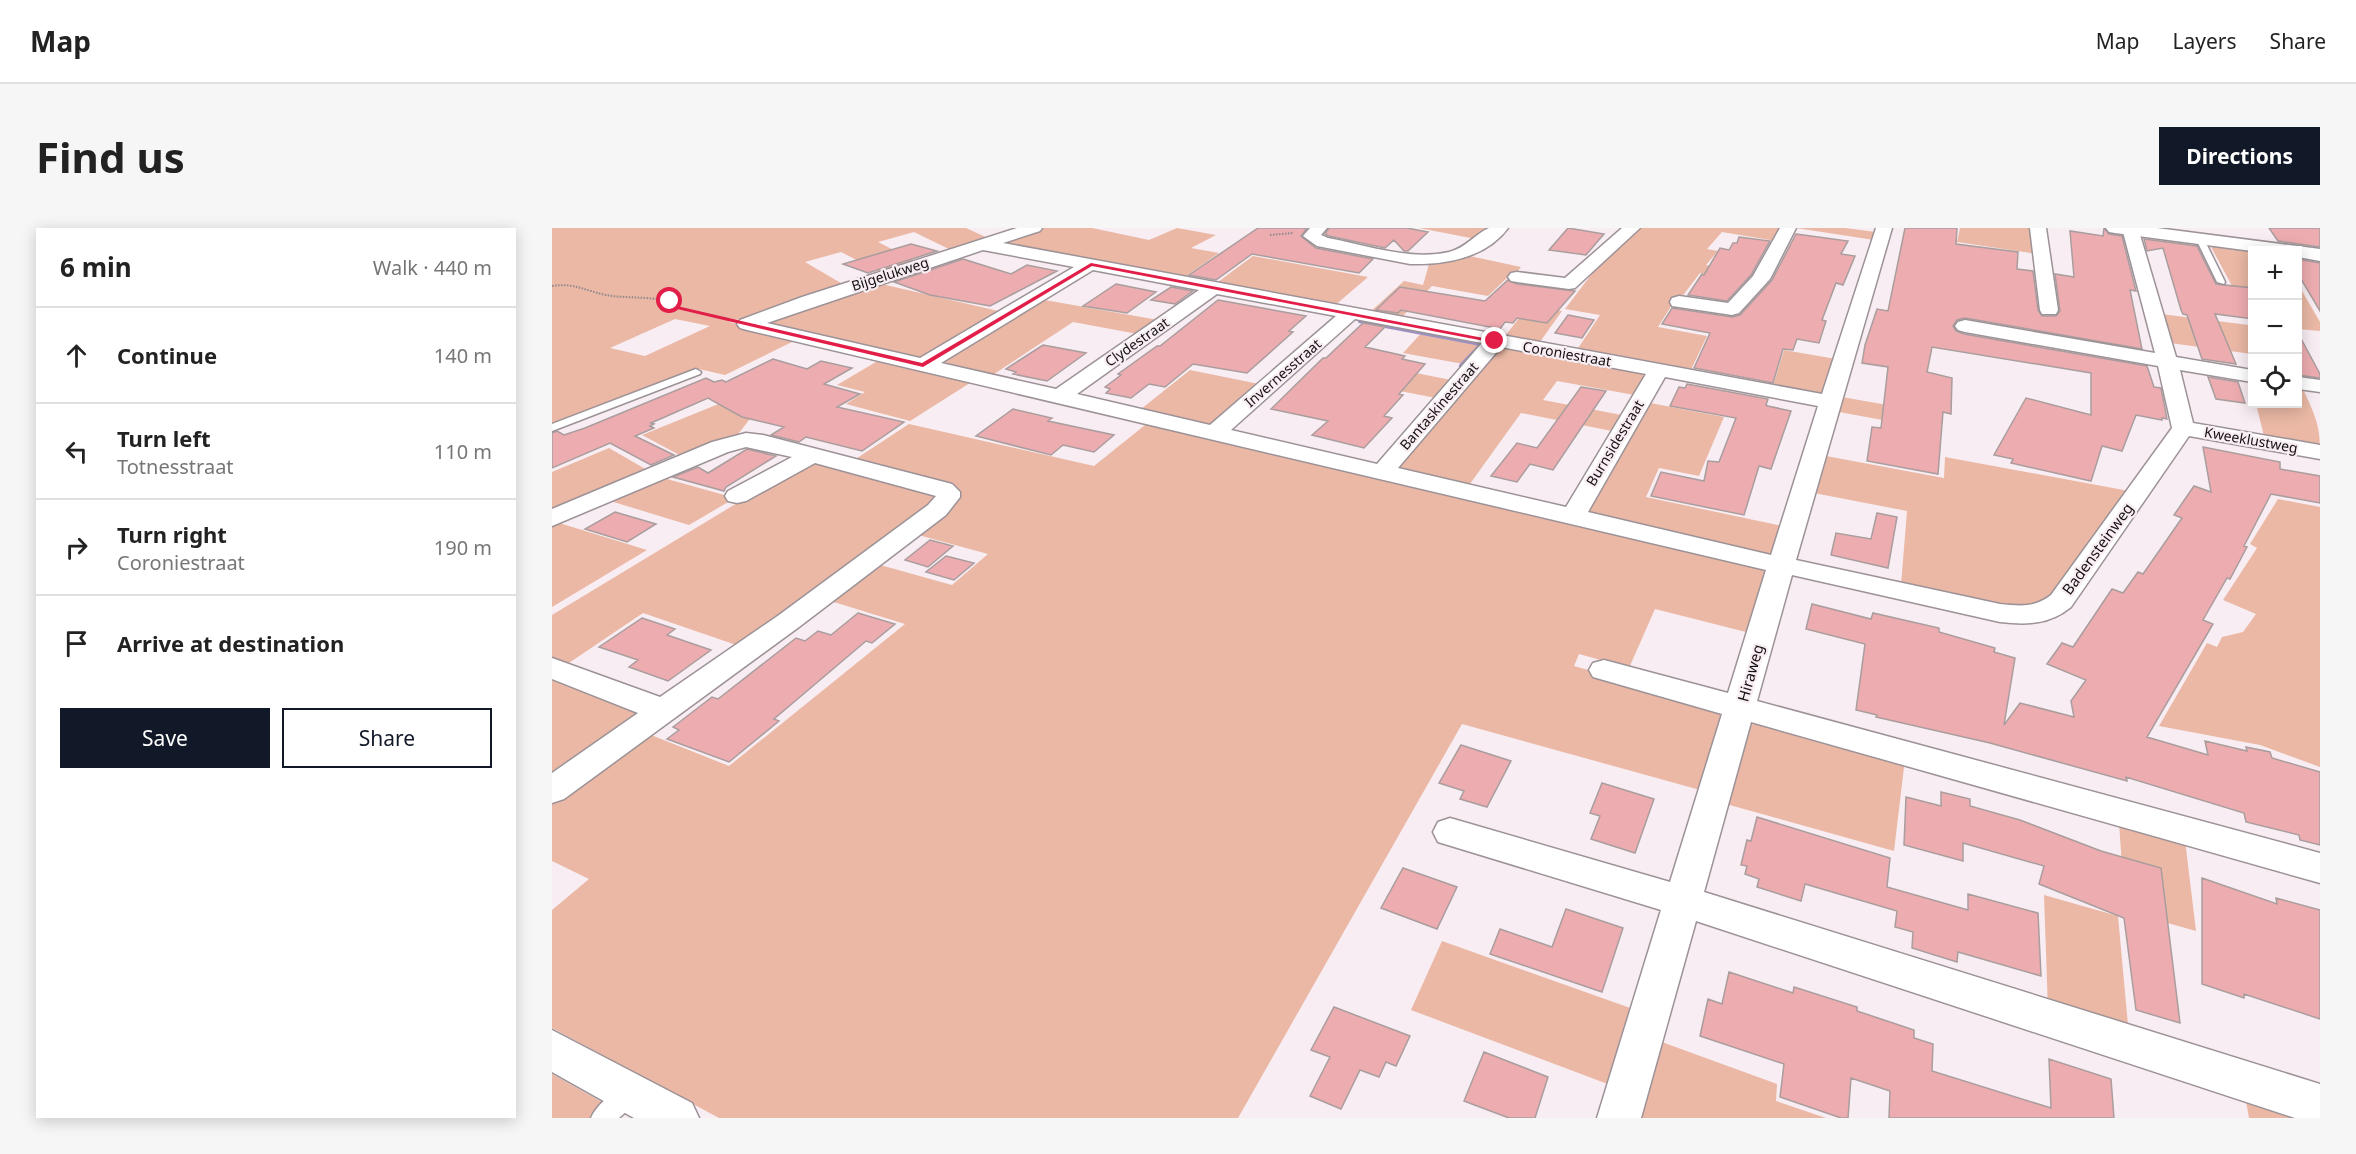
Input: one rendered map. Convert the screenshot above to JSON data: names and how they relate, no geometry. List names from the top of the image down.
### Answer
{
  "streets": {
    "street": [
      "Bijgelukweg",
      "Clydestraat",
      "Coroniestraat",
      "Invernesstraat",
      "Bantaskinestraat",
      "Kweeklustweg",
      "Burnsidestraat",
      "Badensteinweg",
      "Hiraweg"
    ]
  },
  "crossings": [
    ["Bijgelukweg", "Coroniestraat"],
    ["Clydestraat", "Coroniestraat"],
    ["Coroniestraat", "Invernesstraat"],
    ["Coroniestraat", "Bantaskinestraat"],
    ["Coroniestraat", "Burnsidestraat"],
    ["Coroniestraat", "Hiraweg"],
    ["Kweeklustweg", "Badensteinweg"],
    ["Badensteinweg", "Hiraweg"]
  ],
  "page": {
    "header": "Map",
    "nav": ["Map", "Layers", "Share"],
    "buttons": [
      "Directions",
      ["Save", "Share"]
    ],
    "title": "Find us",
    "heading": ["6 min", "Walk · 440 m"],
    "map_buttons": ["+", "−"],
    "list": [
      ["Continue", "140 m"],
      ["Turn left", "Totnesstraat", "110 m"],
      ["Turn right", "Coroniestraat", "190 m"],
      "Arrive at destination"
    ]
  }
}
